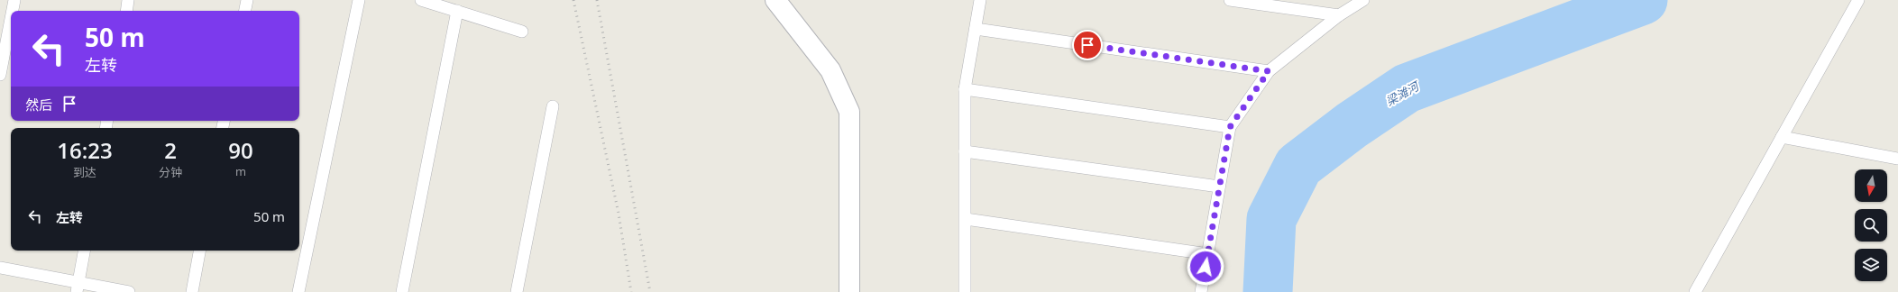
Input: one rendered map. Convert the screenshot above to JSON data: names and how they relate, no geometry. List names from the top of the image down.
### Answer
{
  "water": ["梁滩河"],
  "north": "bottom",
  "page": {
    "turn": ["50 m", "左转"],
    "then": "然后",
    "eta": [
      "16:23",
      "到达",
      "2",
      "分钟",
      "90",
      "m"
    ],
    "list": [
      {
        "name": "左转",
        "value": "50 m"
      }
    ]
  }
}
